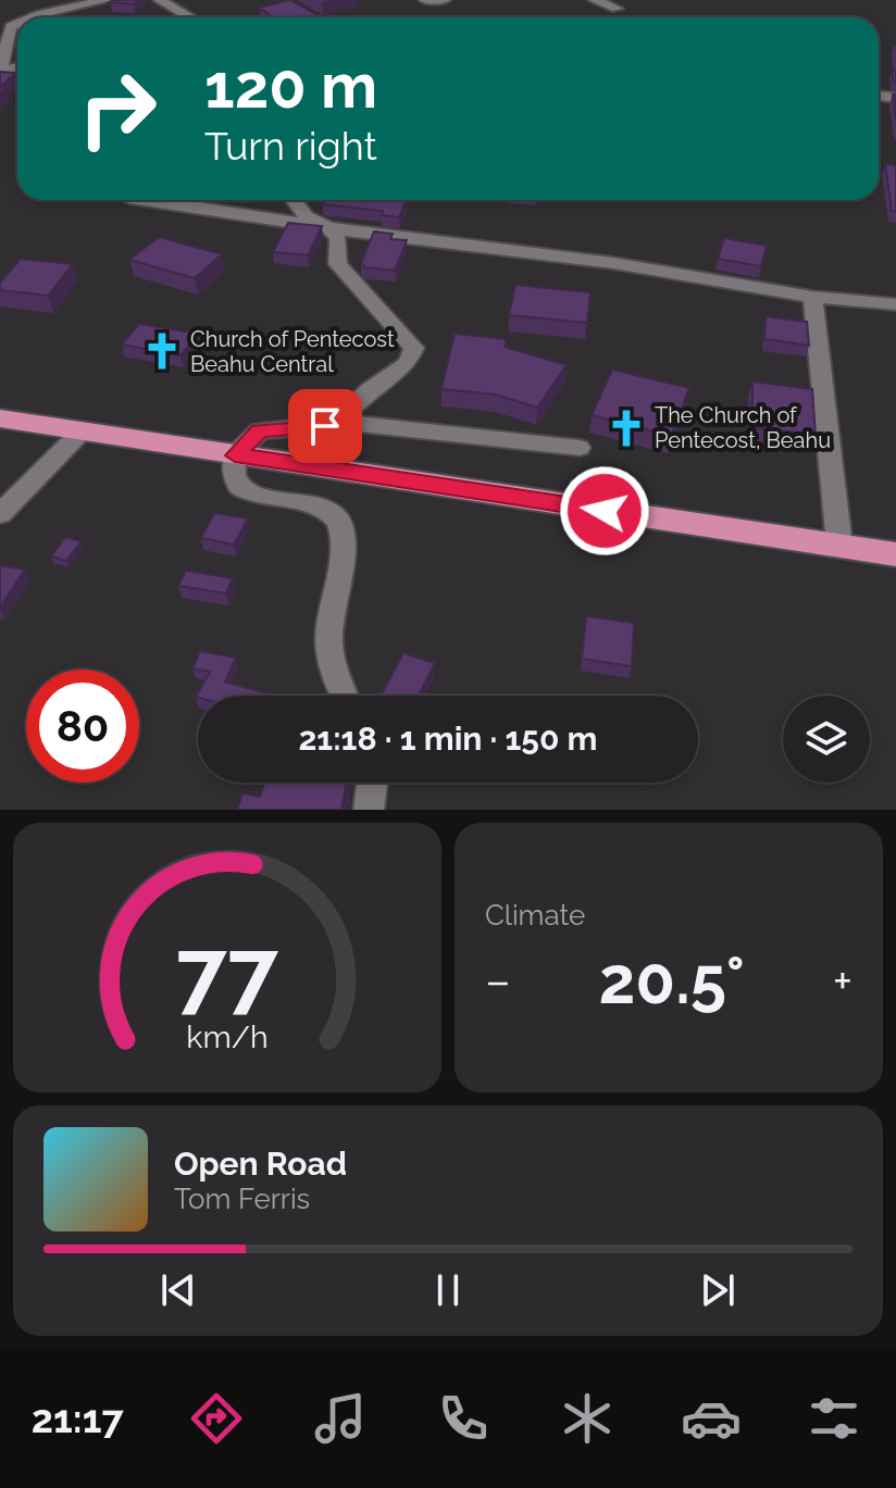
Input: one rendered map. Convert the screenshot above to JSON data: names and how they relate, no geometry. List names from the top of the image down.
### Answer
{
  "places": {
    "church": ["Church of Pentecost Beahu Central", "The Church of Pentecost, Beahu"]
  },
  "page": {
    "turn": ["120 m", "Turn right"],
    "limit": "80",
    "trip": "21:18 · 1 min · 150 m",
    "tile": "Climate",
    "heat": ["−", "20.5°", "+"],
    "song": ["Open Road", "Tom Ferris"],
    "tabs": "21:17",
    "gauge": ["77", "km/h"]
  }
}
